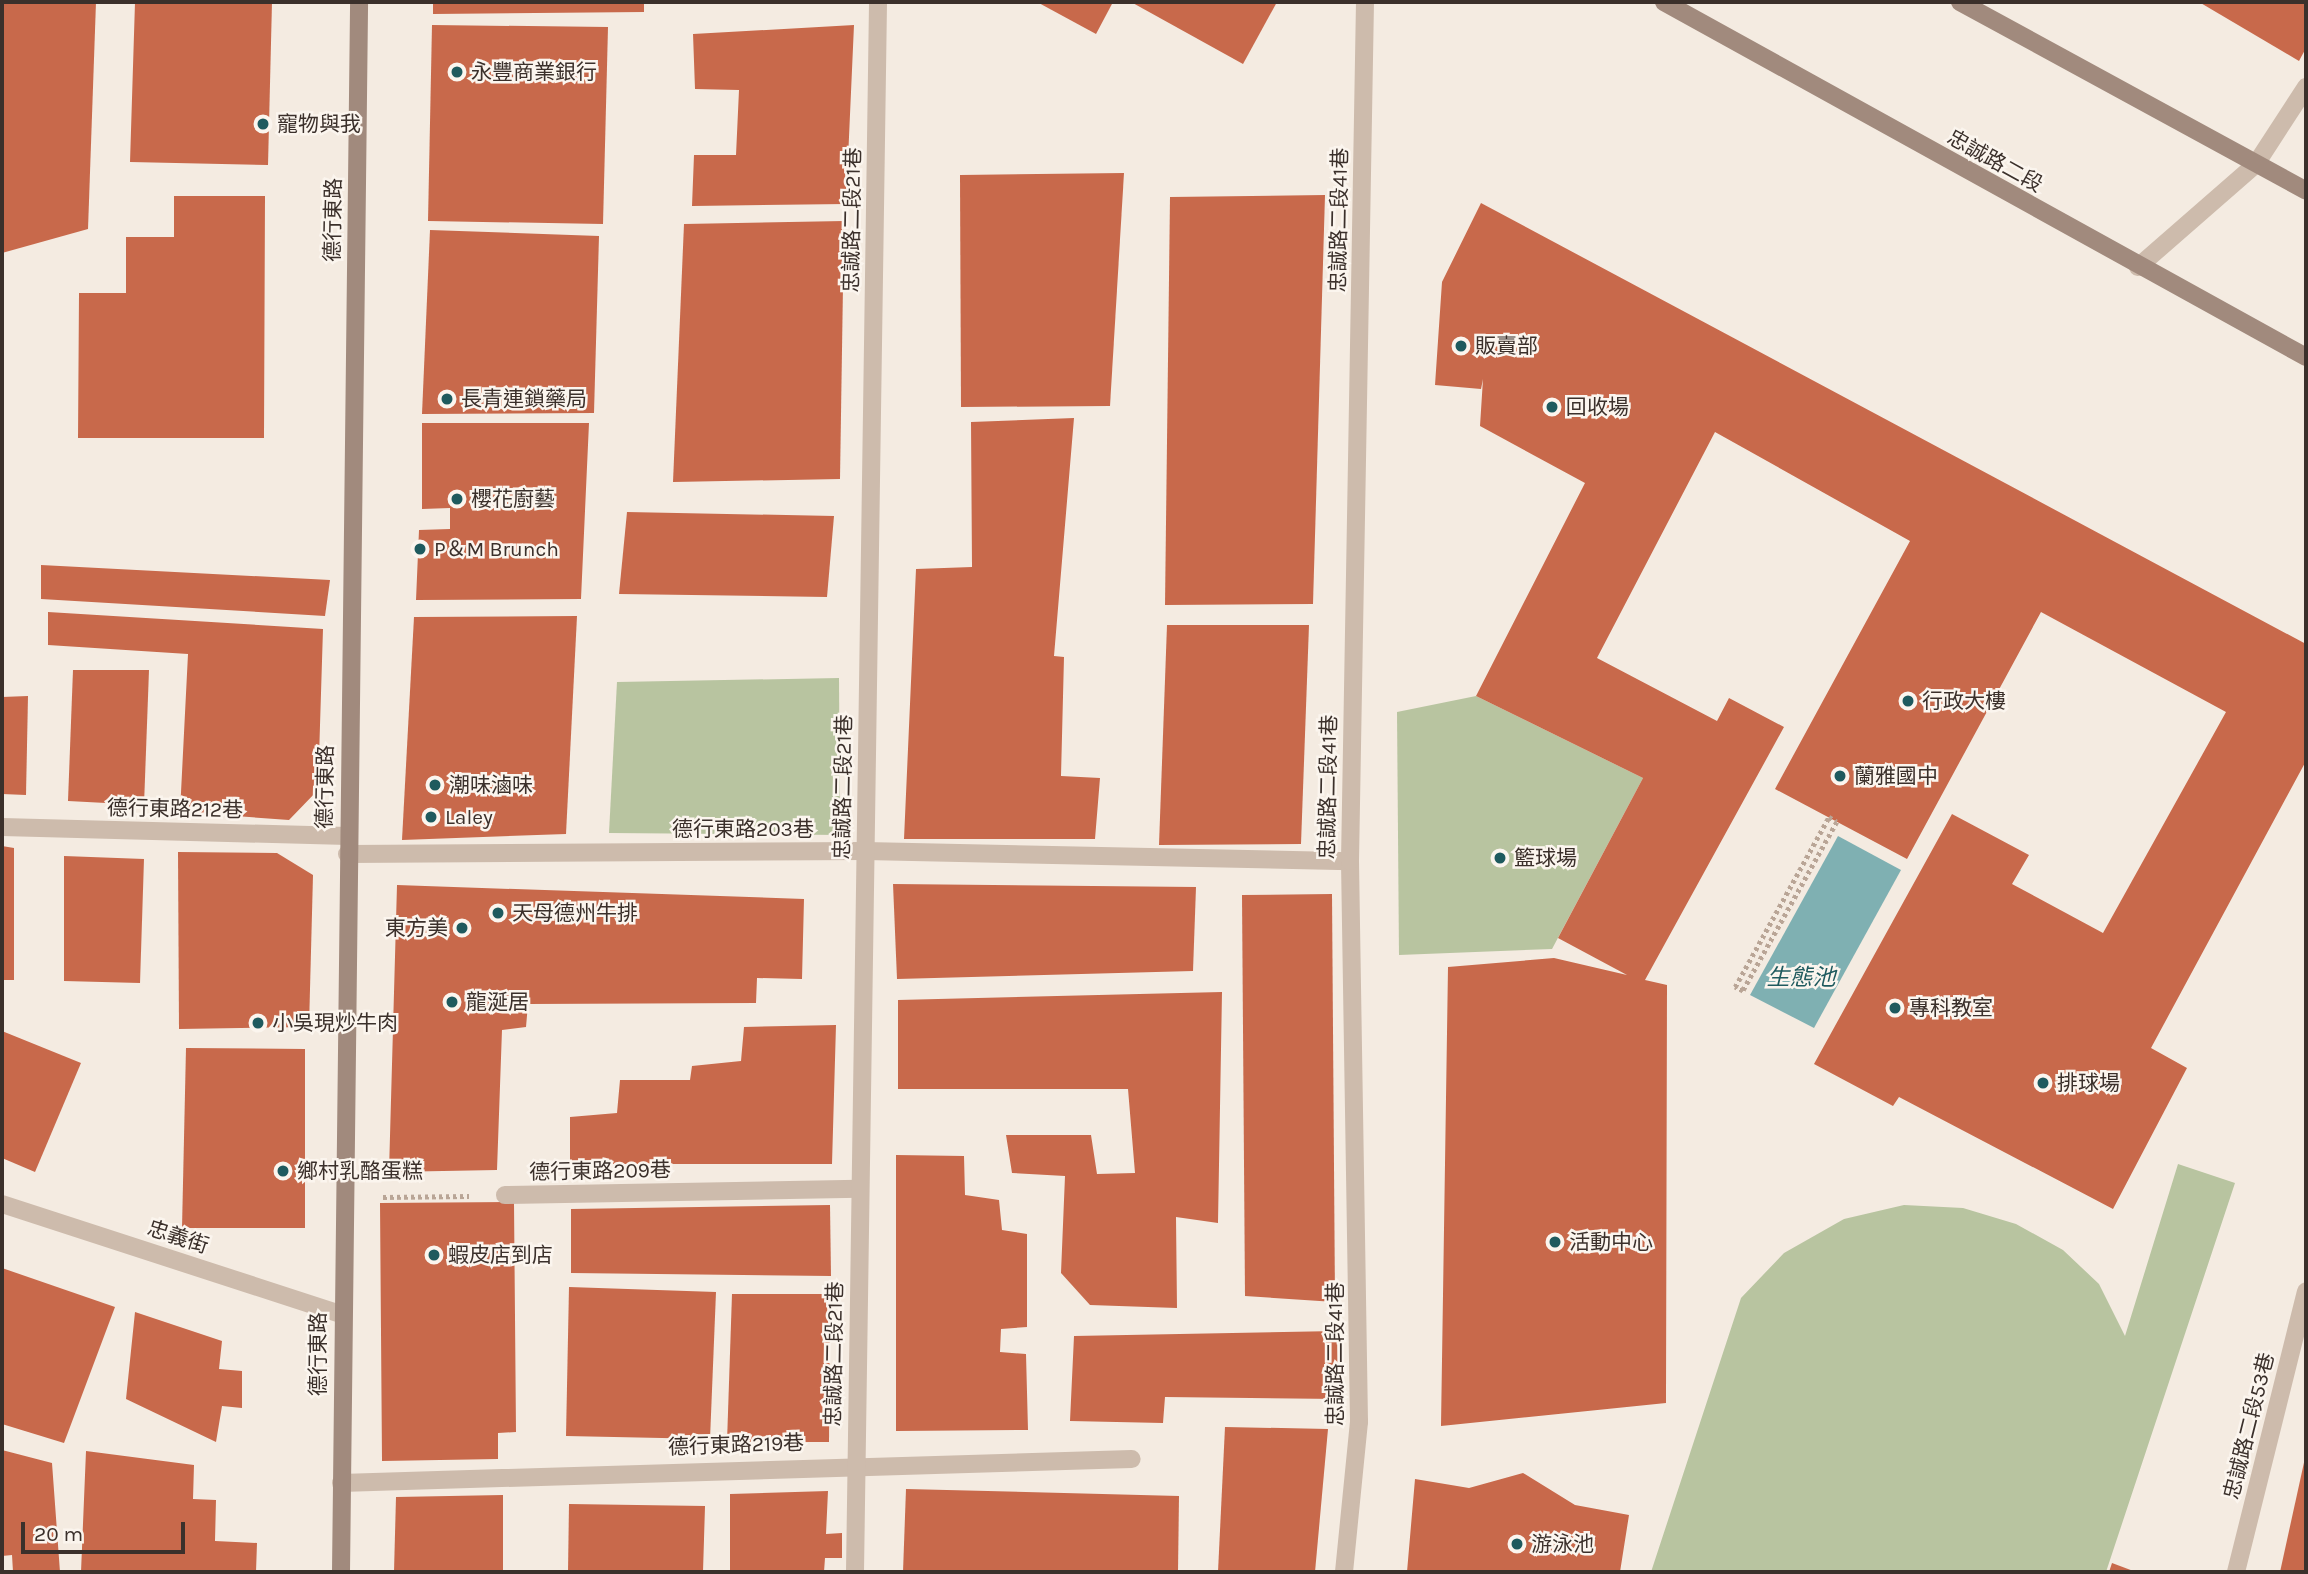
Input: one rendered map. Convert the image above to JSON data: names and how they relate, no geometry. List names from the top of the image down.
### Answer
{
  "streets": {
    "street": [
      "忠誠路二段",
      "德行東路",
      "忠誠路二段21巷",
      "忠誠路二段41巷",
      "德行東路212巷",
      "德行東路203巷",
      "德行東路209巷",
      "忠義街",
      "忠誠路二段53巷",
      "德行東路219巷"
    ]
  },
  "crossings": [
    ["德行東路", "德行東路212巷"],
    ["德行東路", "德行東路203巷"],
    ["德行東路", "德行東路209巷"],
    ["德行東路", "忠義街"],
    ["德行東路", "德行東路219巷"],
    ["忠誠路二段21巷", "德行東路203巷"],
    ["忠誠路二段21巷", "德行東路209巷"],
    ["忠誠路二段21巷", "德行東路219巷"],
    ["忠誠路二段41巷", "德行東路203巷"],
    ["德行東路212巷", "德行東路203巷"]
  ],
  "water": ["生態池"],
  "places": [
    "永豐商業銀行",
    "寵物與我",
    "販賣部",
    "長青連鎖藥局",
    "回收場",
    "櫻花廚藝",
    "P＆M Brunch",
    "行政大樓",
    "蘭雅國中",
    "潮味滷味",
    "Laley",
    "籃球場",
    "天母德州牛排",
    "東方美",
    "龍涎居",
    "專科教室",
    "小吳現炒牛肉",
    "排球場",
    "鄉村乳酪蛋糕",
    "活動中心",
    "蝦皮店到店",
    "游泳池"
  ],
  "scale_bar": "20 m"
}
